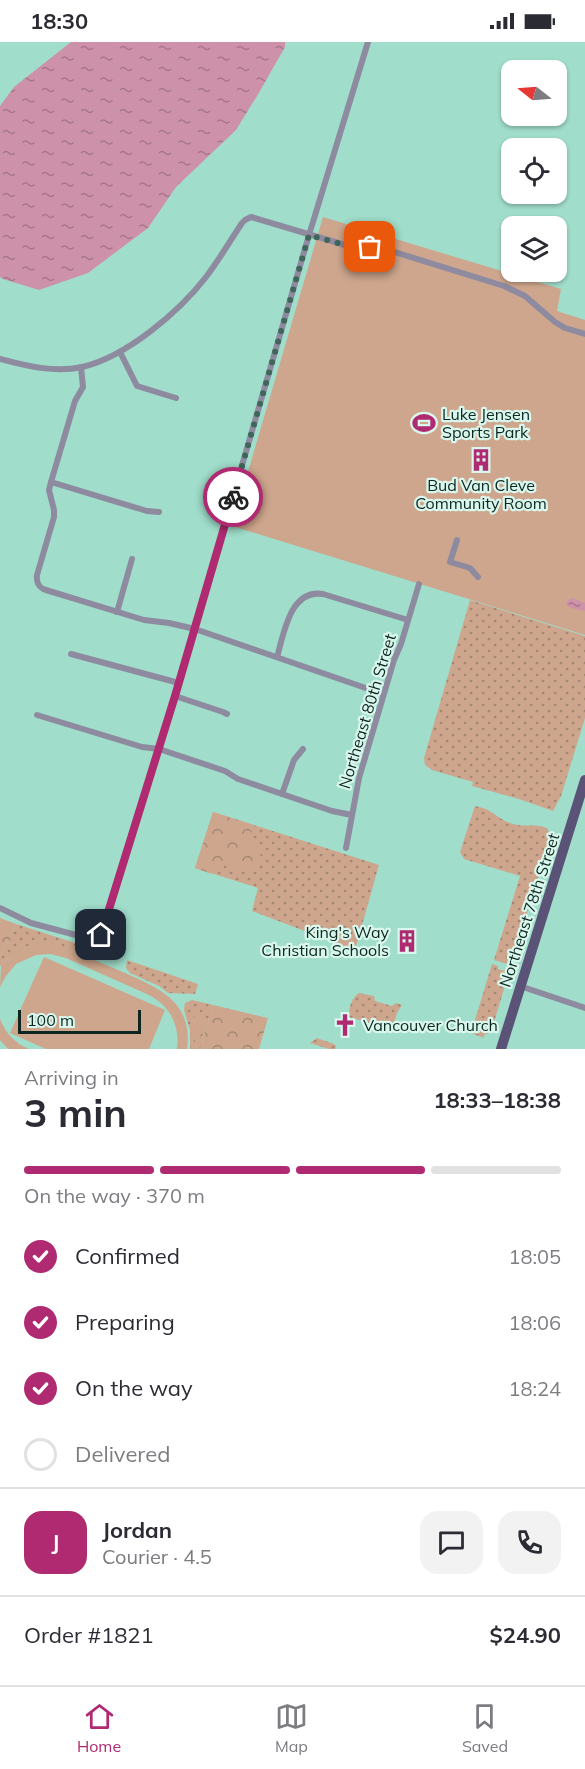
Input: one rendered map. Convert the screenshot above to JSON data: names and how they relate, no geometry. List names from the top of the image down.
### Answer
{
  "streets": {
    "main road": ["Northeast 78th Street"],
    "street": ["Northeast 80th Street"]
  },
  "places": {
    "sports": ["Luke Jensen Sports Park"],
    "building": ["Bud Van Cleve Community Room", "King's Way Christian Schools"],
    "church": ["Vancouver Church"]
  },
  "scale_bar": "100 m",
  "north": "left",
  "page": {
    "status": "18:30",
    "scale": "100 m",
    "heading": ["3 min", "Arriving in", "18:33–18:38"],
    "panel": [
      "Jordan",
      "Courier · 4.5",
      "Order #1821",
      "$24.90"
    ],
    "bar": "On the way · 370 m",
    "list": [
      ["Confirmed", "18:05"],
      ["Preparing", "18:06"],
      ["On the way", "18:24"],
      "Delivered"
    ],
    "round": "J",
    "tabs": ["Home", "Map", "Saved"]
  }
}
